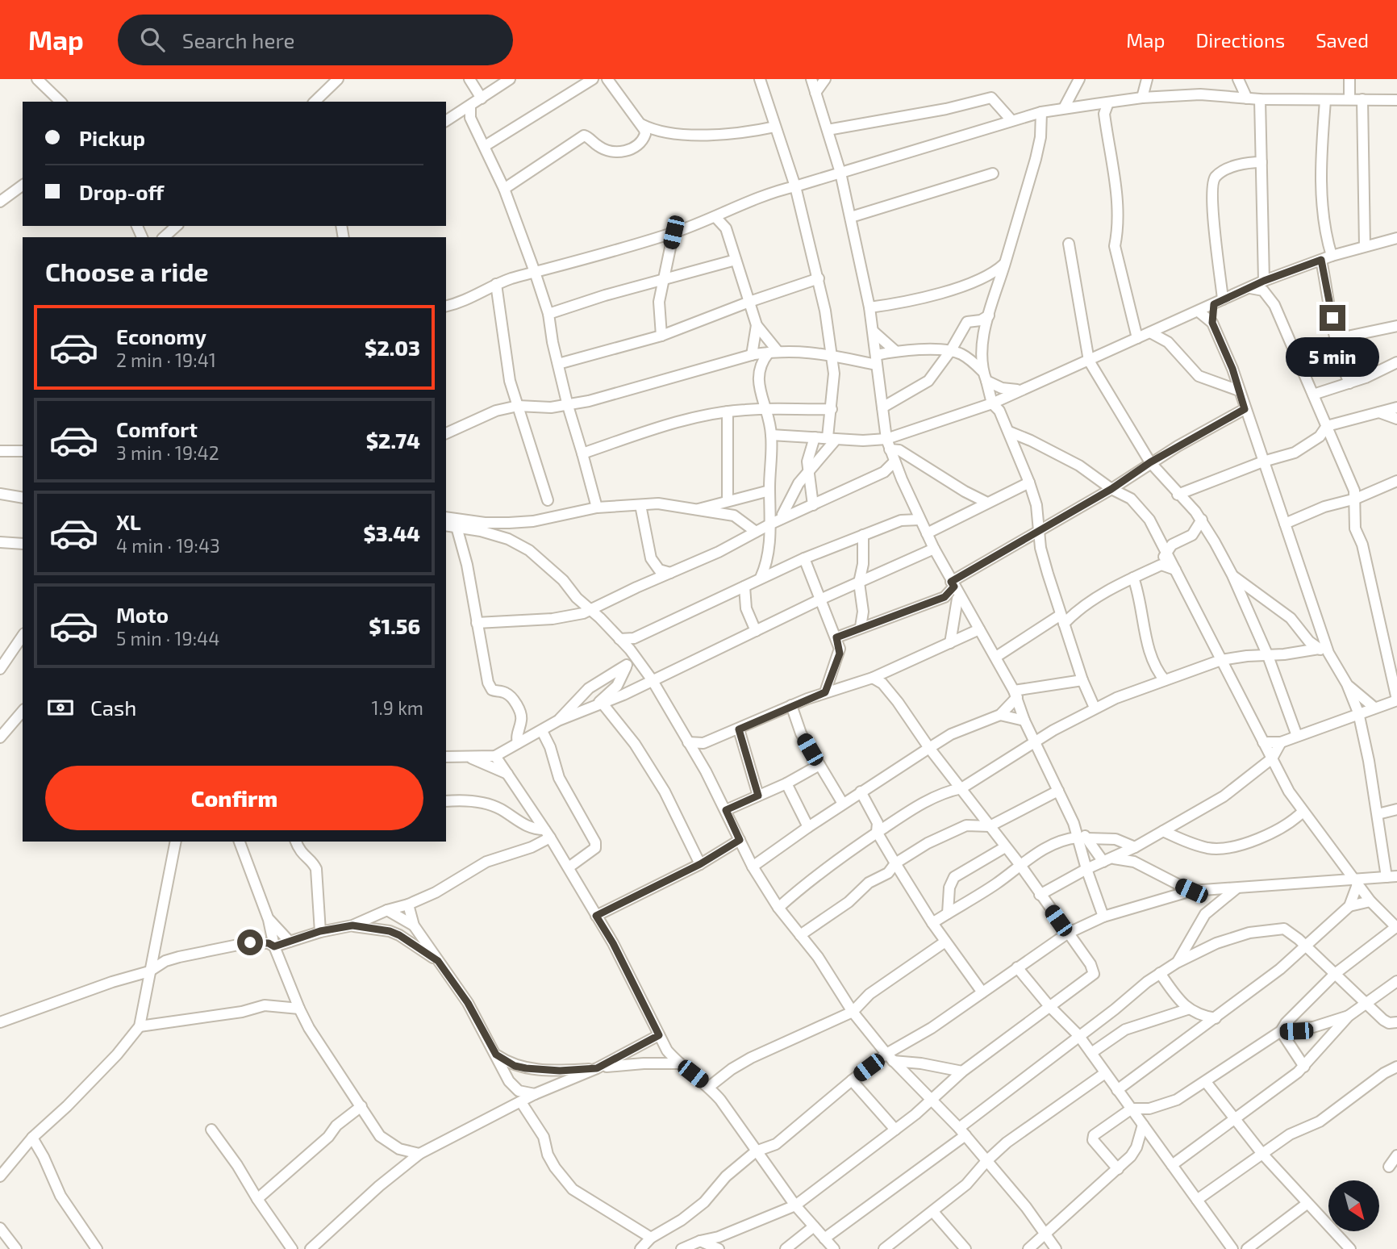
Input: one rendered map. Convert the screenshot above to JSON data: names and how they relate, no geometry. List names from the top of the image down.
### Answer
{
  "north": "bottom right",
  "page": {
    "header": "Map",
    "search": "Search here",
    "nav": ["Map", "Directions", "Saved"],
    "banner": ["Pickup", "Drop-off"],
    "heading": "Choose a ride",
    "list": [
      {
        "name": "Economy",
        "note": "2 min · 19:41",
        "value": "$2.03"
      },
      {
        "name": "Comfort",
        "note": "3 min · 19:42",
        "value": "$2.74"
      },
      {
        "name": "XL",
        "note": "4 min · 19:43",
        "value": "$3.44"
      },
      {
        "name": "Moto",
        "note": "5 min · 19:44",
        "value": "$1.56"
      }
    ],
    "bubble": "5 min",
    "pay": ["Cash", "1.9 km"],
    "buttons": "Confirm"
  }
}
